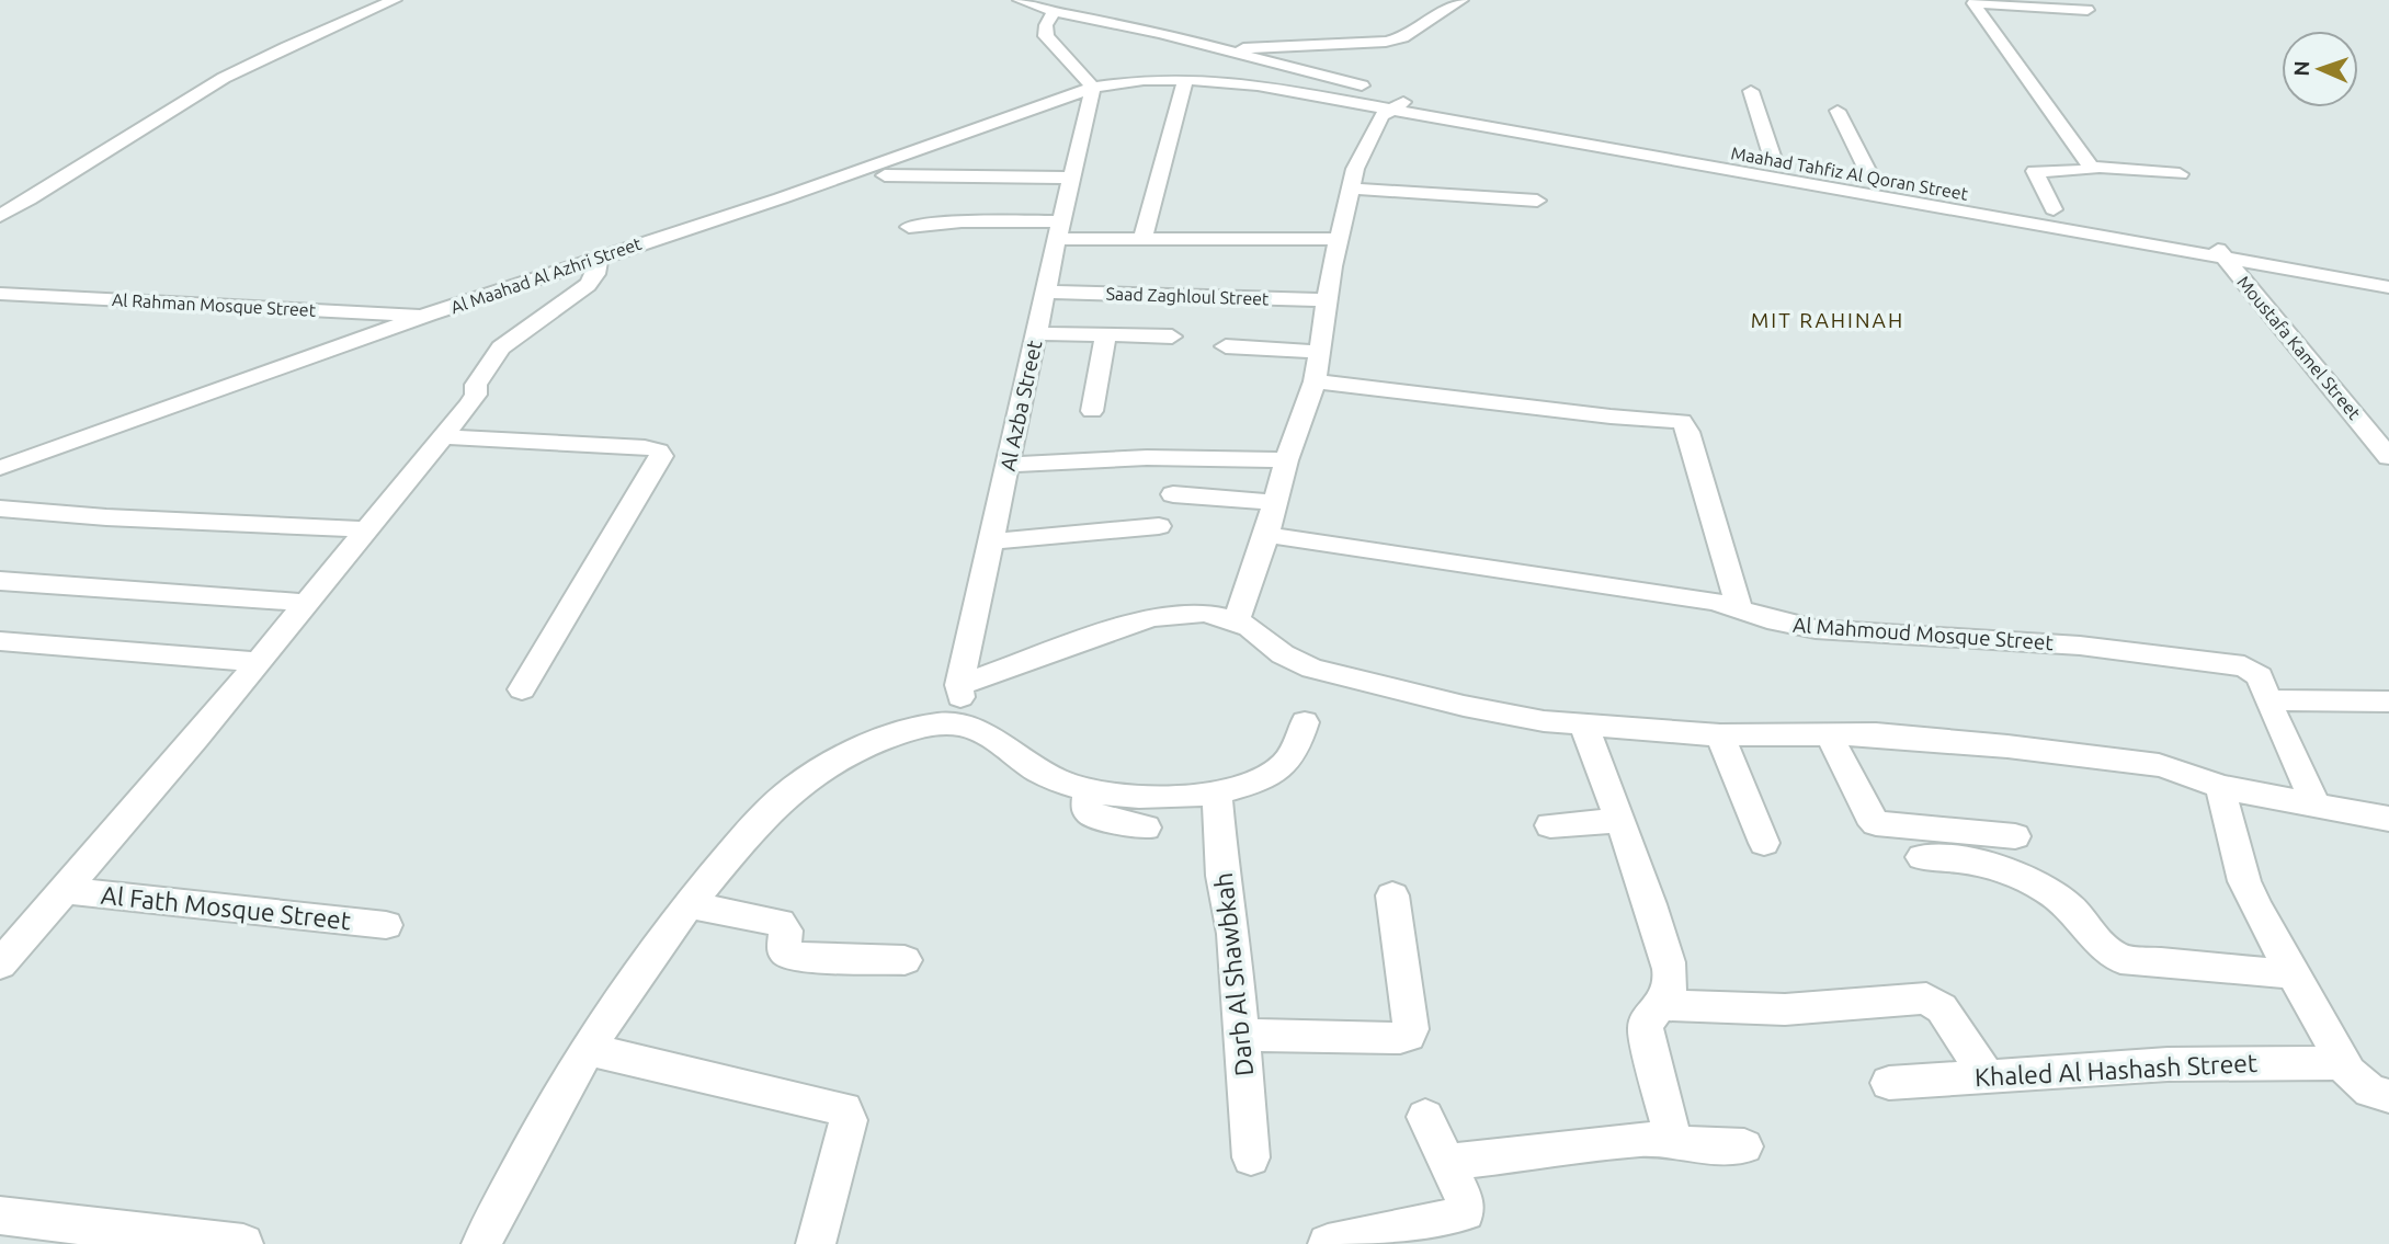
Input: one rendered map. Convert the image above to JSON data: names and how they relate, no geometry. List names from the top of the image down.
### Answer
{
  "streets": {
    "street": [
      "Maahad Tahfiz Al Qoran Street",
      "Al Maahad Al Azhri Street",
      "Saad Zaghloul Street",
      "Al Rahman Mosque Street",
      "Moustafa Kamel Street",
      "Al Azba Street",
      "Al Mahmoud Mosque Street",
      "Al Fath Mosque Street",
      "Darb Al Shawbkah",
      "Khaled Al Hashash Street"
    ]
  },
  "crossings": [
    ["Al Maahad Al Azhri Street", "Al Rahman Mosque Street"],
    ["Al Maahad Al Azhri Street", "Moustafa Kamel Street"],
    ["Al Maahad Al Azhri Street", "Al Azba Street"],
    ["Saad Zaghloul Street", "Al Azba Street"]
  ],
  "districts": ["MIT RAHINAH"],
  "north": "left"
}
